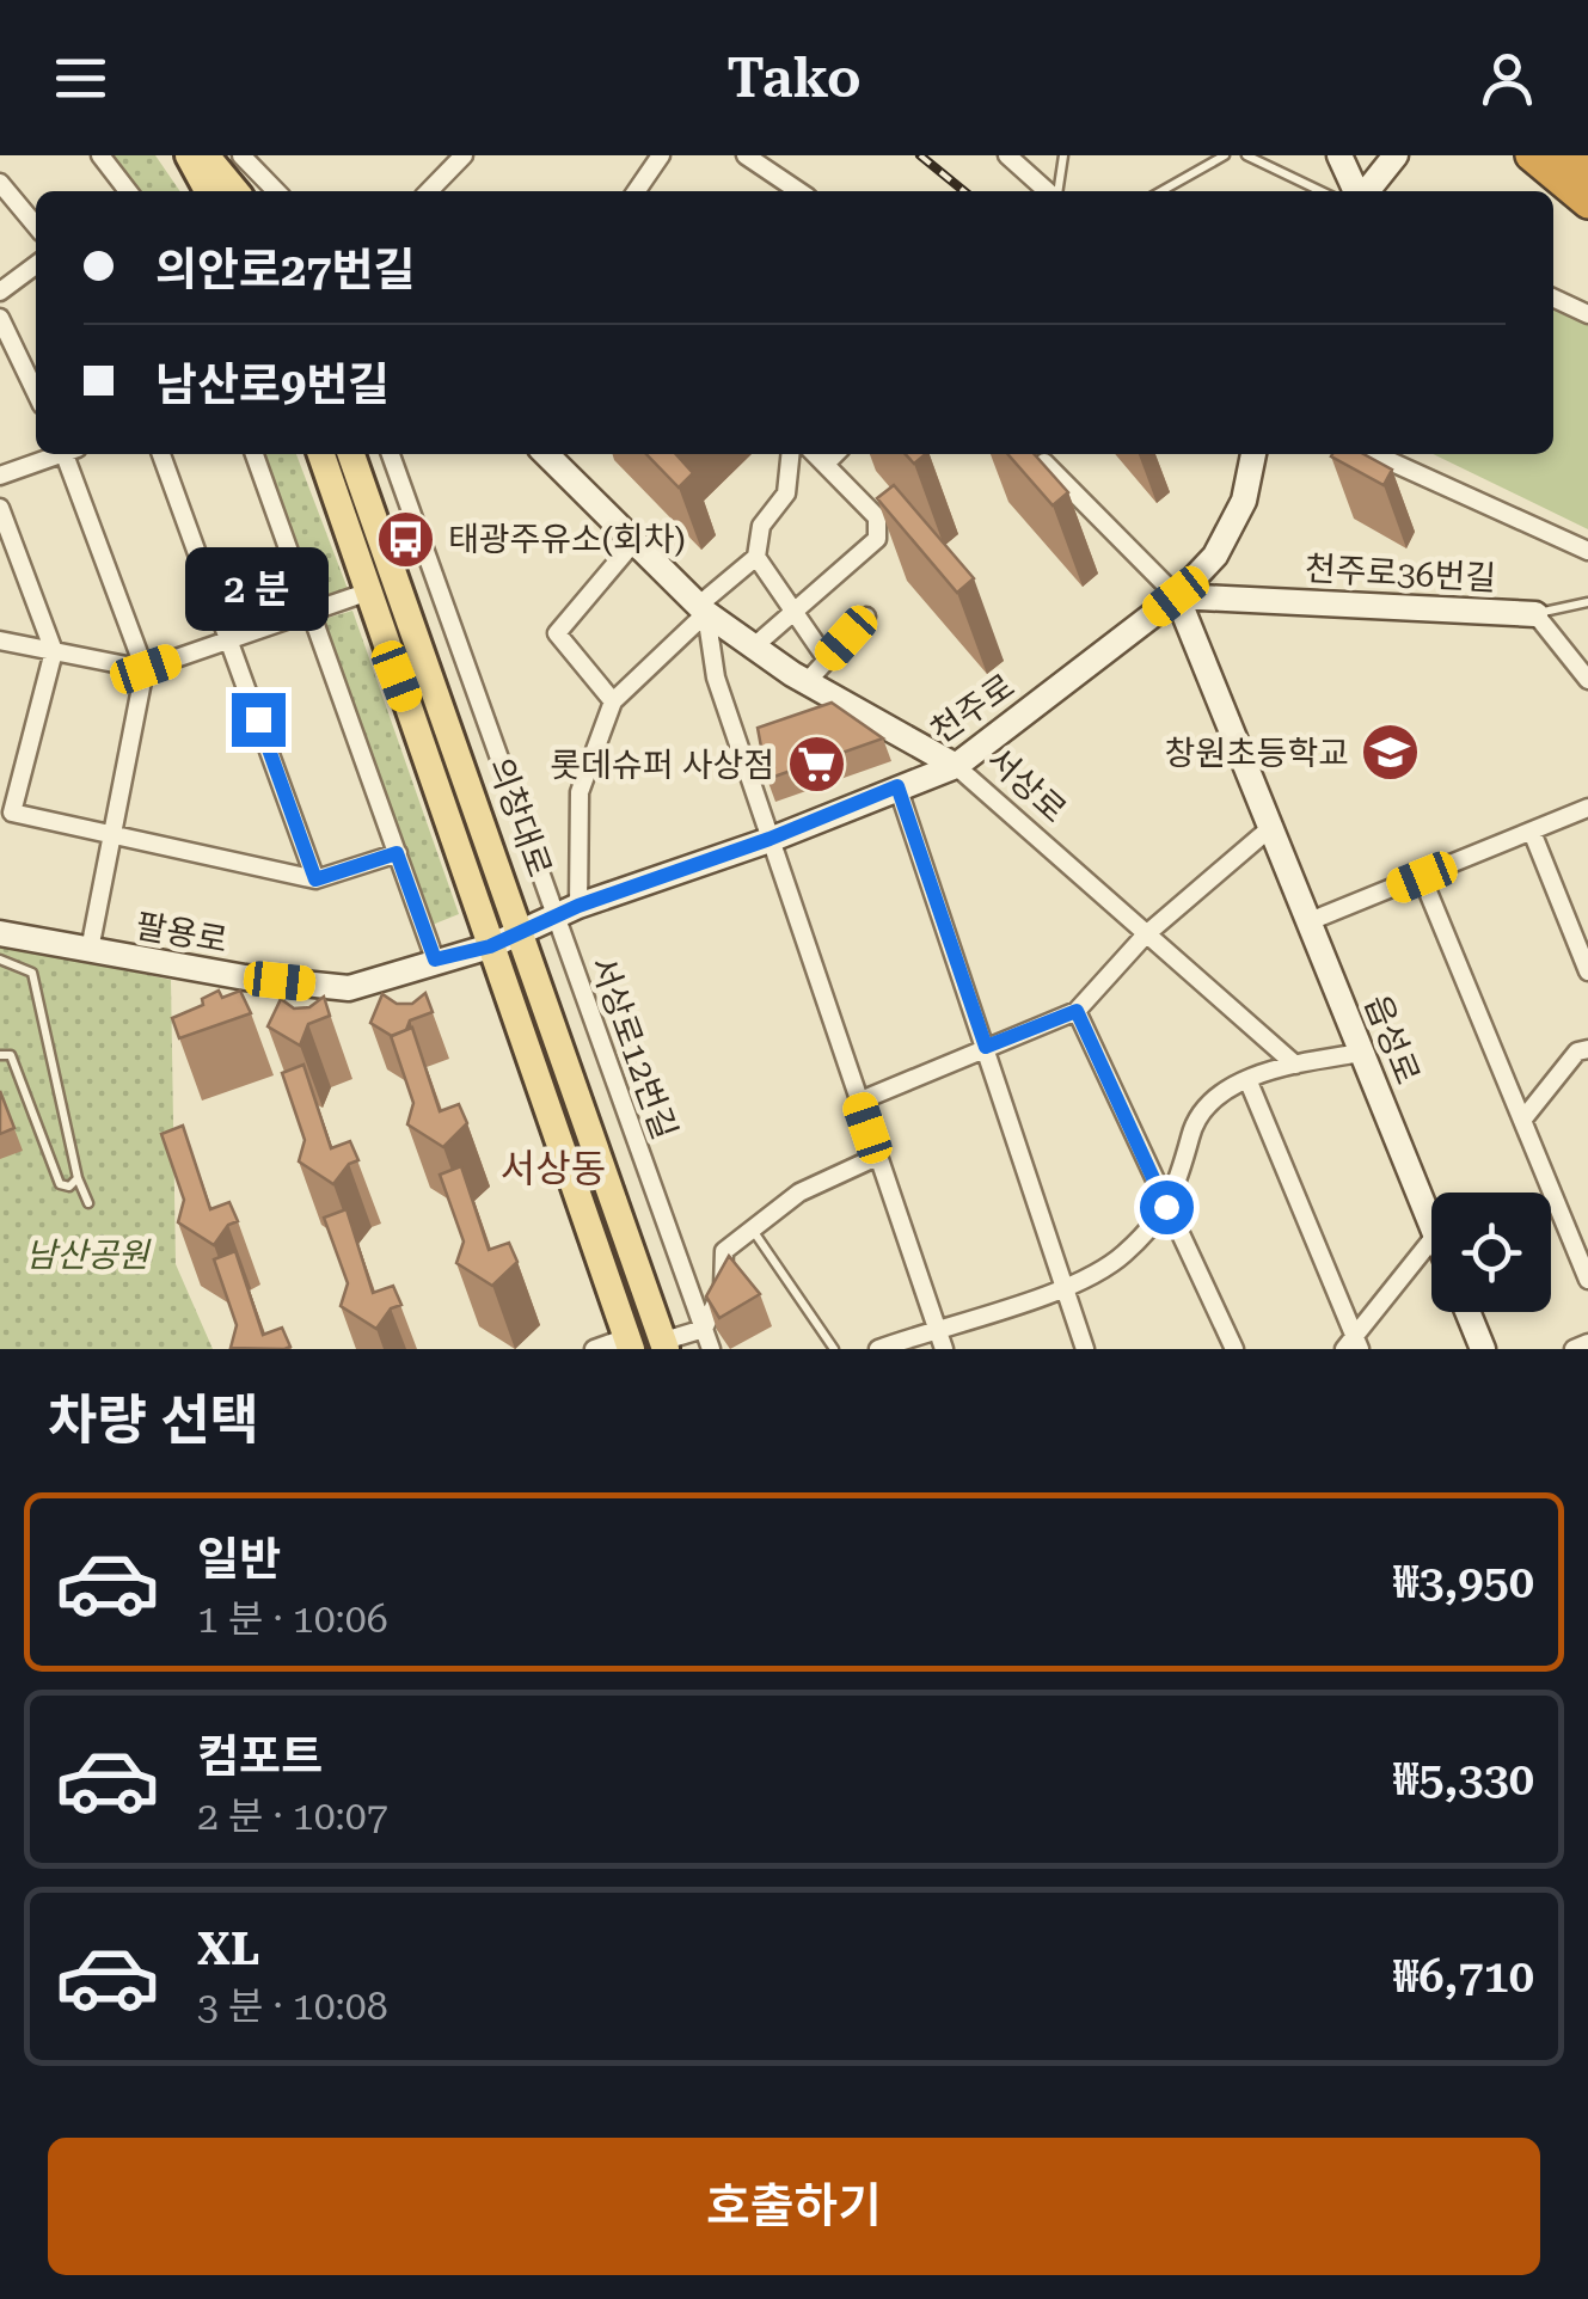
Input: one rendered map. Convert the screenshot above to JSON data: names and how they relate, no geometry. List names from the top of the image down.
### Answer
{
  "streets": {
    "main road": [
      "천주로36번길",
      "천주로",
      "서상로",
      "의창대로",
      "팔용로",
      "읍성로"
    ],
    "street": ["서상로12번길"]
  },
  "crossings": [
    ["천주로36번길", "천주로"],
    ["천주로36번길", "읍성로"],
    ["천주로", "서상로"],
    ["천주로", "의창대로"],
    ["천주로", "팔용로"],
    ["천주로", "읍성로"],
    ["천주로", "서상로12번길"],
    ["의창대로", "팔용로"]
  ],
  "districts": ["서상동"],
  "parks": ["남산공원"],
  "places": {
    "bus stop": ["태광주유소(회차)"],
    "school or university": ["창원초등학교"],
    "supermarket": ["롯데슈퍼 사상점"]
  },
  "page": {
    "header": "Tako",
    "banner": ["의안로27번길", "남산로9번길"],
    "bubble": "2 분",
    "heading": "차량 선택",
    "list": [
      {
        "name": "일반",
        "note": "1 분 · 10:06",
        "value": "₩3,950"
      },
      {
        "name": "컴포트",
        "note": "2 분 · 10:07",
        "value": "₩5,330"
      },
      {
        "name": "XL",
        "note": "3 분 · 10:08",
        "value": "₩6,710"
      }
    ],
    "buttons": "호출하기"
  }
}
